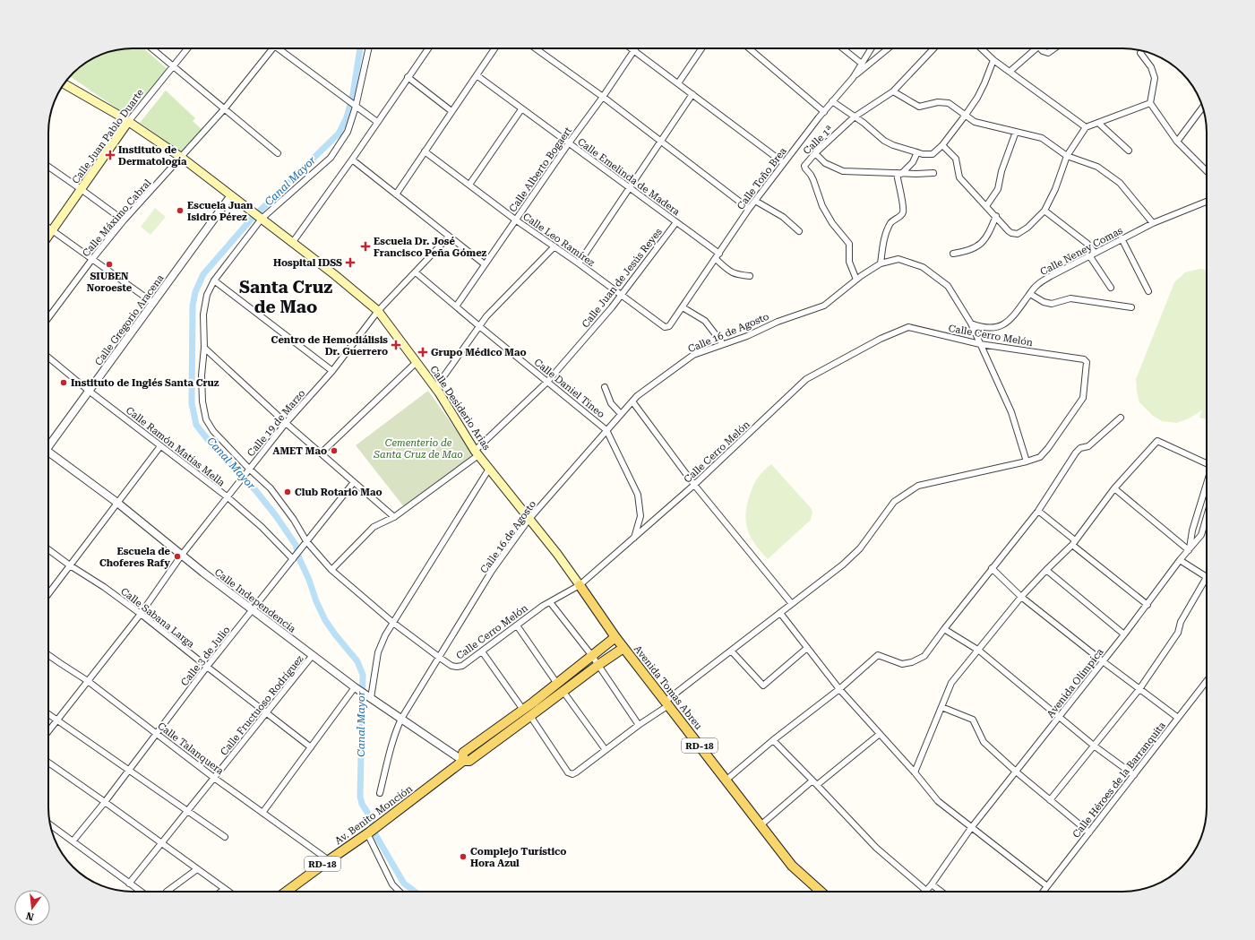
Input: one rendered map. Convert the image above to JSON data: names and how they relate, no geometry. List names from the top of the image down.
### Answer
{
  "streets": {
    "main road": [
      "Calle Juan Pablo Duarte",
      "Calle Desiderio Arias",
      "Avenida Tomas Abreu",
      "RD-18",
      "Av. Benito Monción"
    ],
    "street": [
      "Calle 1ª",
      "Calle Alberto Bogaert",
      "Calle Emelinda de Madera",
      "Calle Toño Brea",
      "Calle Máximo Cabral",
      "Calle Leo Ramírez",
      "Calle Neney Comas",
      "Calle Juan de Jesús Reyes",
      "Calle Gregorio Aracena",
      "Calle 16 de Agosto",
      "Calle Cerro Melón",
      "Calle Daniel Tineo",
      "Calle 19 de Marzo",
      "Calle Ramón Matías Mella",
      "Calle Independencia",
      "Calle Sabana Larga",
      "Calle 3 de Julio",
      "Avenida Olímpica",
      "Calle Fructuoso Rodríguez",
      "Calle Talanquera",
      "Calle Héroes de la Barranquita"
    ]
  },
  "crossings": [
    ["Calle Juan Pablo Duarte", "Calle Desiderio Arias"],
    ["Calle 1ª", "Calle 16 de Agosto"],
    ["Calle Alberto Bogaert", "Calle Emelinda de Madera"],
    ["Calle Alberto Bogaert", "Calle Leo Ramírez"],
    ["Calle Alberto Bogaert", "Calle Daniel Tineo"],
    ["Calle Emelinda de Madera", "Calle Toño Brea"],
    ["Calle Emelinda de Madera", "Calle Juan de Jesús Reyes"],
    ["Calle Toño Brea", "Calle Leo Ramírez"],
    ["Calle Máximo Cabral", "Calle Desiderio Arias"],
    ["Calle Leo Ramírez", "Calle Juan de Jesús Reyes"],
    ["Calle Neney Comas", "Calle 16 de Agosto"],
    ["Calle Juan de Jesús Reyes", "Calle Daniel Tineo"],
    ["Calle Juan de Jesús Reyes", "Calle Desiderio Arias"],
    ["Calle Gregorio Aracena", "Calle Desiderio Arias"],
    ["Calle Gregorio Aracena", "Calle Ramón Matías Mella"],
    ["Calle 16 de Agosto", "Calle Cerro Melón"],
    ["Calle 16 de Agosto", "Calle Daniel Tineo"],
    ["Calle 16 de Agosto", "Calle Desiderio Arias"],
    ["Calle 16 de Agosto", "Calle Independencia"],
    ["Calle Cerro Melón", "Calle Daniel Tineo"],
    ["Calle Cerro Melón", "Calle Desiderio Arias"],
    ["Calle Cerro Melón", "Avenida Tomas Abreu"],
    ["Calle Cerro Melón", "Av. Benito Monción"],
    ["Calle Daniel Tineo", "Calle 19 de Marzo"],
    ["Calle Desiderio Arias", "Calle 19 de Marzo"],
    ["Calle Desiderio Arias", "Avenida Tomas Abreu"],
    ["Calle 19 de Marzo", "Calle Ramón Matías Mella"],
    ["Calle 19 de Marzo", "Calle Independencia"],
    ["Calle 19 de Marzo", "Calle Sabana Larga"],
    ["Calle 19 de Marzo", "Calle Talanquera"],
    ["Calle Ramón Matías Mella", "Calle 3 de Julio"],
    ["Calle Independencia", "Calle 3 de Julio"],
    ["Calle Independencia", "Calle Fructuoso Rodríguez"],
    ["Calle Independencia", "Av. Benito Monción"],
    ["Calle Sabana Larga", "Calle 3 de Julio"],
    ["Calle Sabana Larga", "Calle Fructuoso Rodríguez"],
    ["Calle 3 de Julio", "Calle Talanquera"],
    ["Avenida Tomas Abreu", "Av. Benito Monción"],
    ["Calle Fructuoso Rodríguez", "Calle Talanquera"],
    ["Calle Talanquera", "Av. Benito Monción"]
  ],
  "districts": ["Santa Cruz de Mao"],
  "water": ["Canal Mayor"],
  "parks": ["Cementerio de Santa Cruz de Mao"],
  "places": {
    "health": [
      "Instituto de Dermatología",
      "Escuela Dr. José Francisco Peña Gómez",
      "Hospital IDSS",
      "Centro de Hemodiálisis Dr. Guerrero",
      "Grupo Médico Mao"
    ],
    "other": [
      "Escuela Juan Isidro Pérez",
      "SIUBEN Noroeste",
      "Instituto de Inglés Santa Cruz",
      "AMET Mao",
      "Club Rotario Mao",
      "Escuela de Choferes Rafy",
      "Complejo Turístico Hora Azul"
    ]
  },
  "north": "bottom"
}
